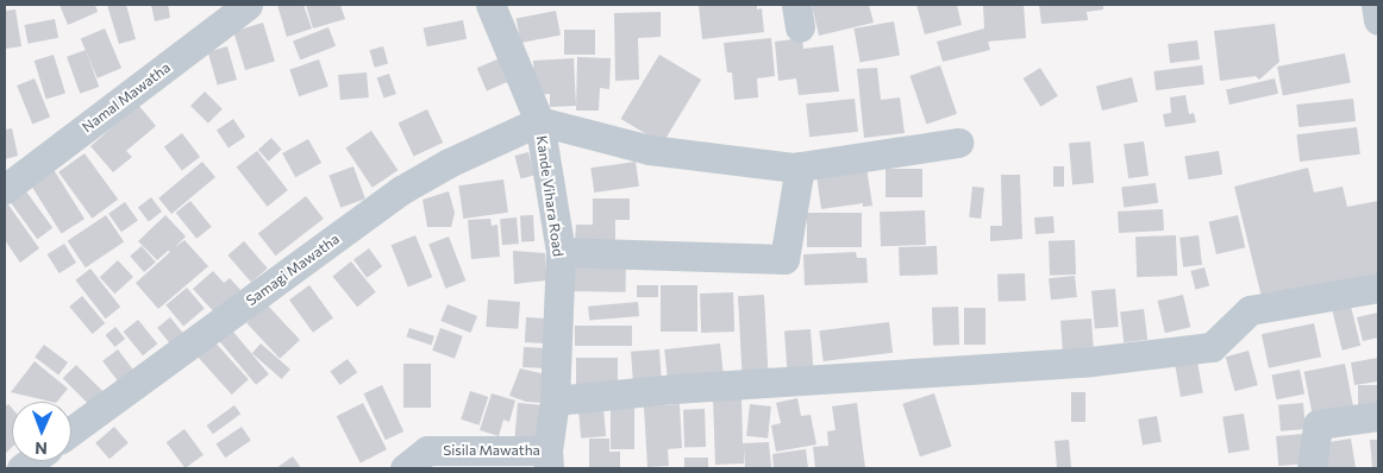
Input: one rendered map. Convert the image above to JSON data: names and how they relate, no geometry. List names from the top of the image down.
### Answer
{
  "streets": {
    "street": [
      "Namal Mawatha",
      "Kande Vihara Road",
      "Samagi Mawatha",
      "Sisila Mawatha"
    ]
  },
  "crossings": [
    ["Kande Vihara Road", "Samagi Mawatha"],
    ["Kande Vihara Road", "Sisila Mawatha"]
  ],
  "north": "bottom"
}
